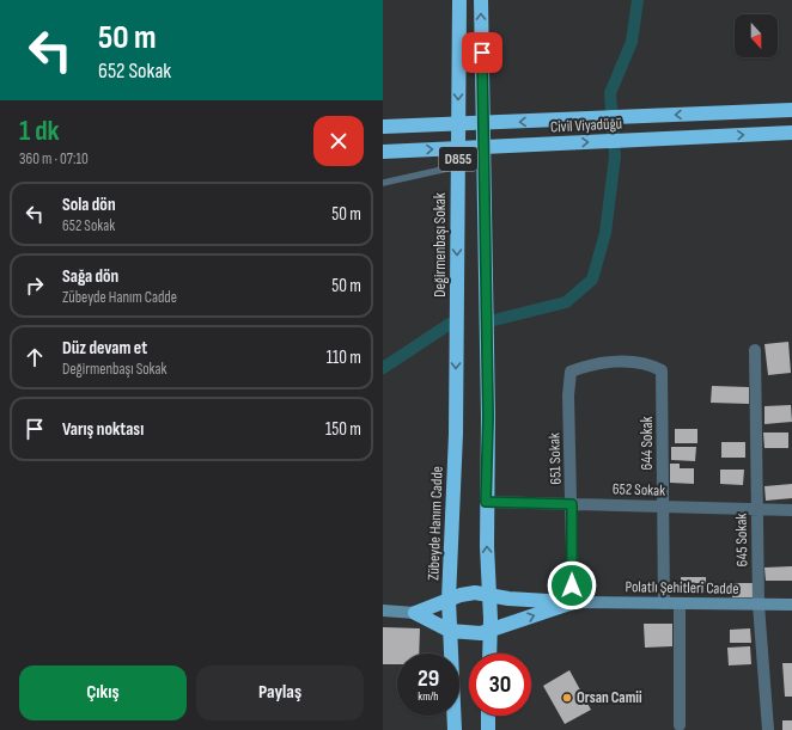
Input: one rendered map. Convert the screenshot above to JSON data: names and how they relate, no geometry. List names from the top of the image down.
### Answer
{
  "streets": {
    "highway": [
      "Civil Viyadüğü",
      "D855",
      "Değirmenbaşı Sokak",
      "Zübeyde Hanım Cadde"
    ],
    "street": [
      "644 Sokak",
      "651 Sokak",
      "652 Sokak",
      "645 Sokak",
      "Polatlı Şehitleri Cadde"
    ]
  },
  "crossings": [
    ["D855", "652 Sokak"],
    ["Değirmenbaşı Sokak", "Zübeyde Hanım Cadde"],
    ["644 Sokak", "651 Sokak"],
    ["644 Sokak", "652 Sokak"],
    ["644 Sokak", "Polatlı Şehitleri Cadde"],
    ["651 Sokak", "652 Sokak"],
    ["651 Sokak", "Polatlı Şehitleri Cadde"],
    ["652 Sokak", "645 Sokak"],
    ["645 Sokak", "Polatlı Şehitleri Cadde"]
  ],
  "places": ["Orsan Camii"],
  "north": "bottom",
  "page": {
    "turn": ["50 m", "652 Sokak"],
    "heading": ["1 dk", "360 m · 07:10"],
    "list": [
      {
        "name": "Sola dön",
        "note": "652 Sokak",
        "value": "50 m"
      },
      {
        "name": "Sağa dön",
        "note": "Zübeyde Hanım Cadde",
        "value": "50 m"
      },
      {
        "name": "Düz devam et",
        "note": "Değirmenbaşı Sokak",
        "value": "110 m"
      },
      {
        "name": "Varış noktası",
        "value": "150 m"
      }
    ],
    "speed": "29 km/h",
    "limit": "30",
    "buttons": ["Çıkış", "Paylaş"]
  }
}
